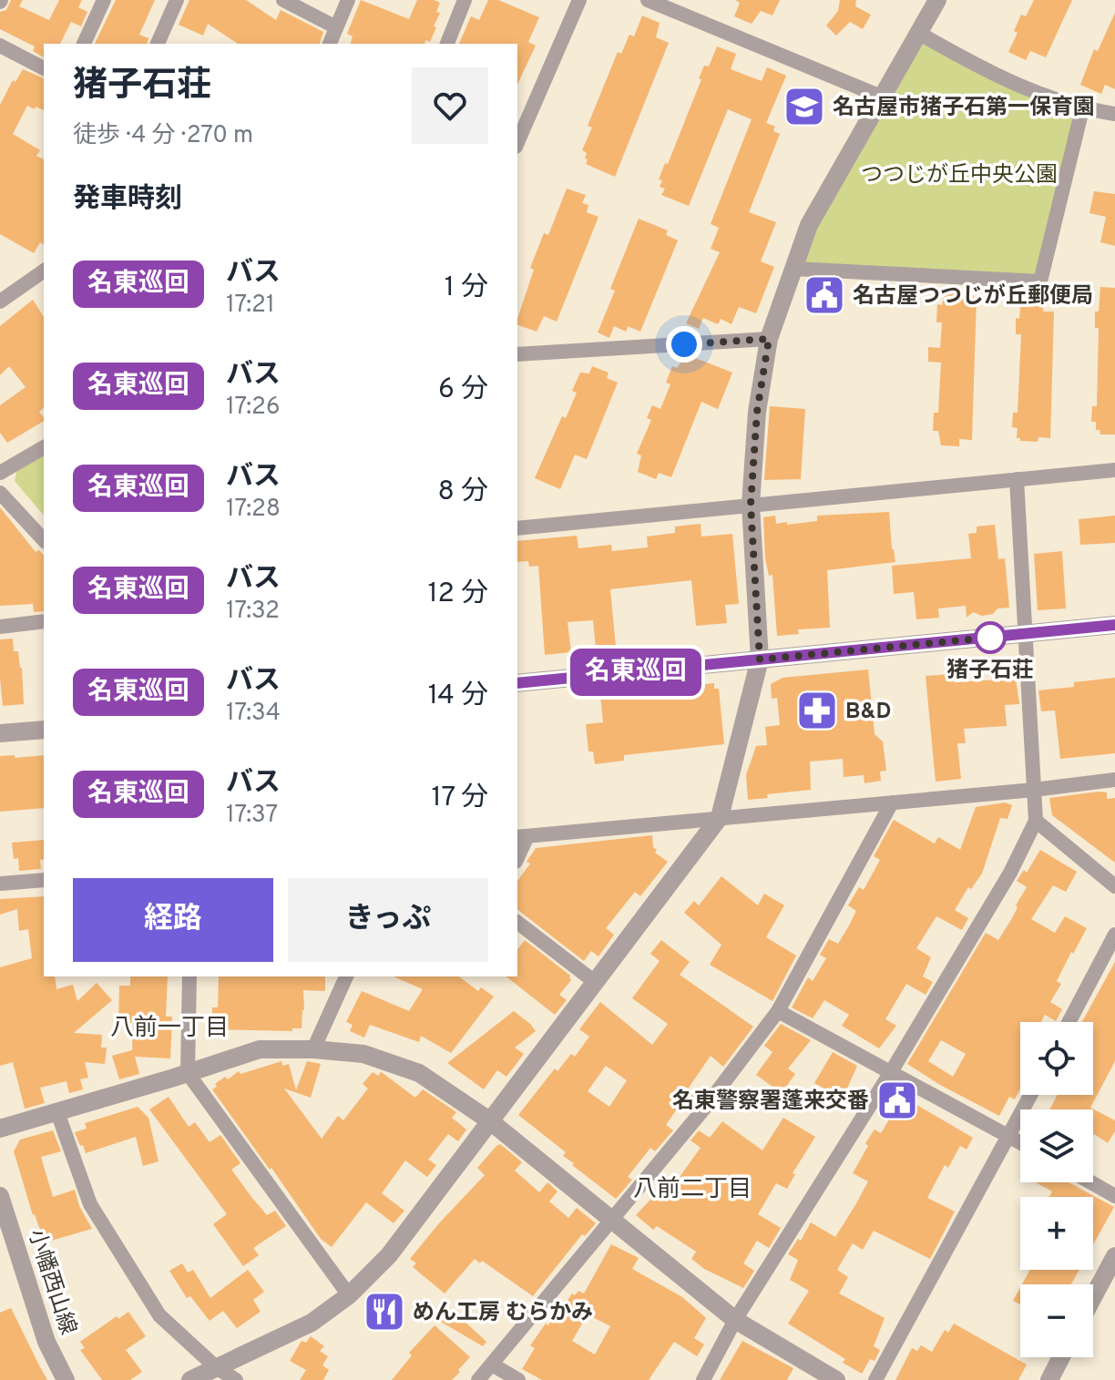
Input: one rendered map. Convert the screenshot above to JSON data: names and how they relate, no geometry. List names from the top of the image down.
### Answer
{
  "streets": {
    "street": ["小幡西山線"]
  },
  "districts": ["八前一丁目", "八前二丁目"],
  "parks": ["つつじが丘中央公園"],
  "places": {
    "school or university": ["名古屋市猪子石第一保育園"],
    "public building": ["名古屋つつじが丘郵便局", "名東警察署蓬来交番"],
    "other": ["猪子石荘"],
    "pharmacy": ["B&D"],
    "restaurant": ["めん工房 むらかみ"]
  },
  "lines": ["bus line 名東巡回"],
  "page": {
    "on_map": "名東巡回",
    "heading": [
      ["猪子石荘", "徒歩 · 4 分 · 270 m"],
      "発車時刻"
    ],
    "list": [
      {
        "mark": "名東巡回",
        "name": "バス",
        "note": "17:21",
        "value": "1 分"
      },
      {
        "mark": "名東巡回",
        "name": "バス",
        "note": "17:26",
        "value": "6 分"
      },
      {
        "mark": "名東巡回",
        "name": "バス",
        "note": "17:28",
        "value": "8 分"
      },
      {
        "mark": "名東巡回",
        "name": "バス",
        "note": "17:32",
        "value": "12 分"
      },
      {
        "mark": "名東巡回",
        "name": "バス",
        "note": "17:34",
        "value": "14 分"
      },
      {
        "mark": "名東巡回",
        "name": "バス",
        "note": "17:37",
        "value": "17 分"
      }
    ],
    "buttons": ["経路", "きっぷ"],
    "map_buttons": ["+", "−"]
  }
}
